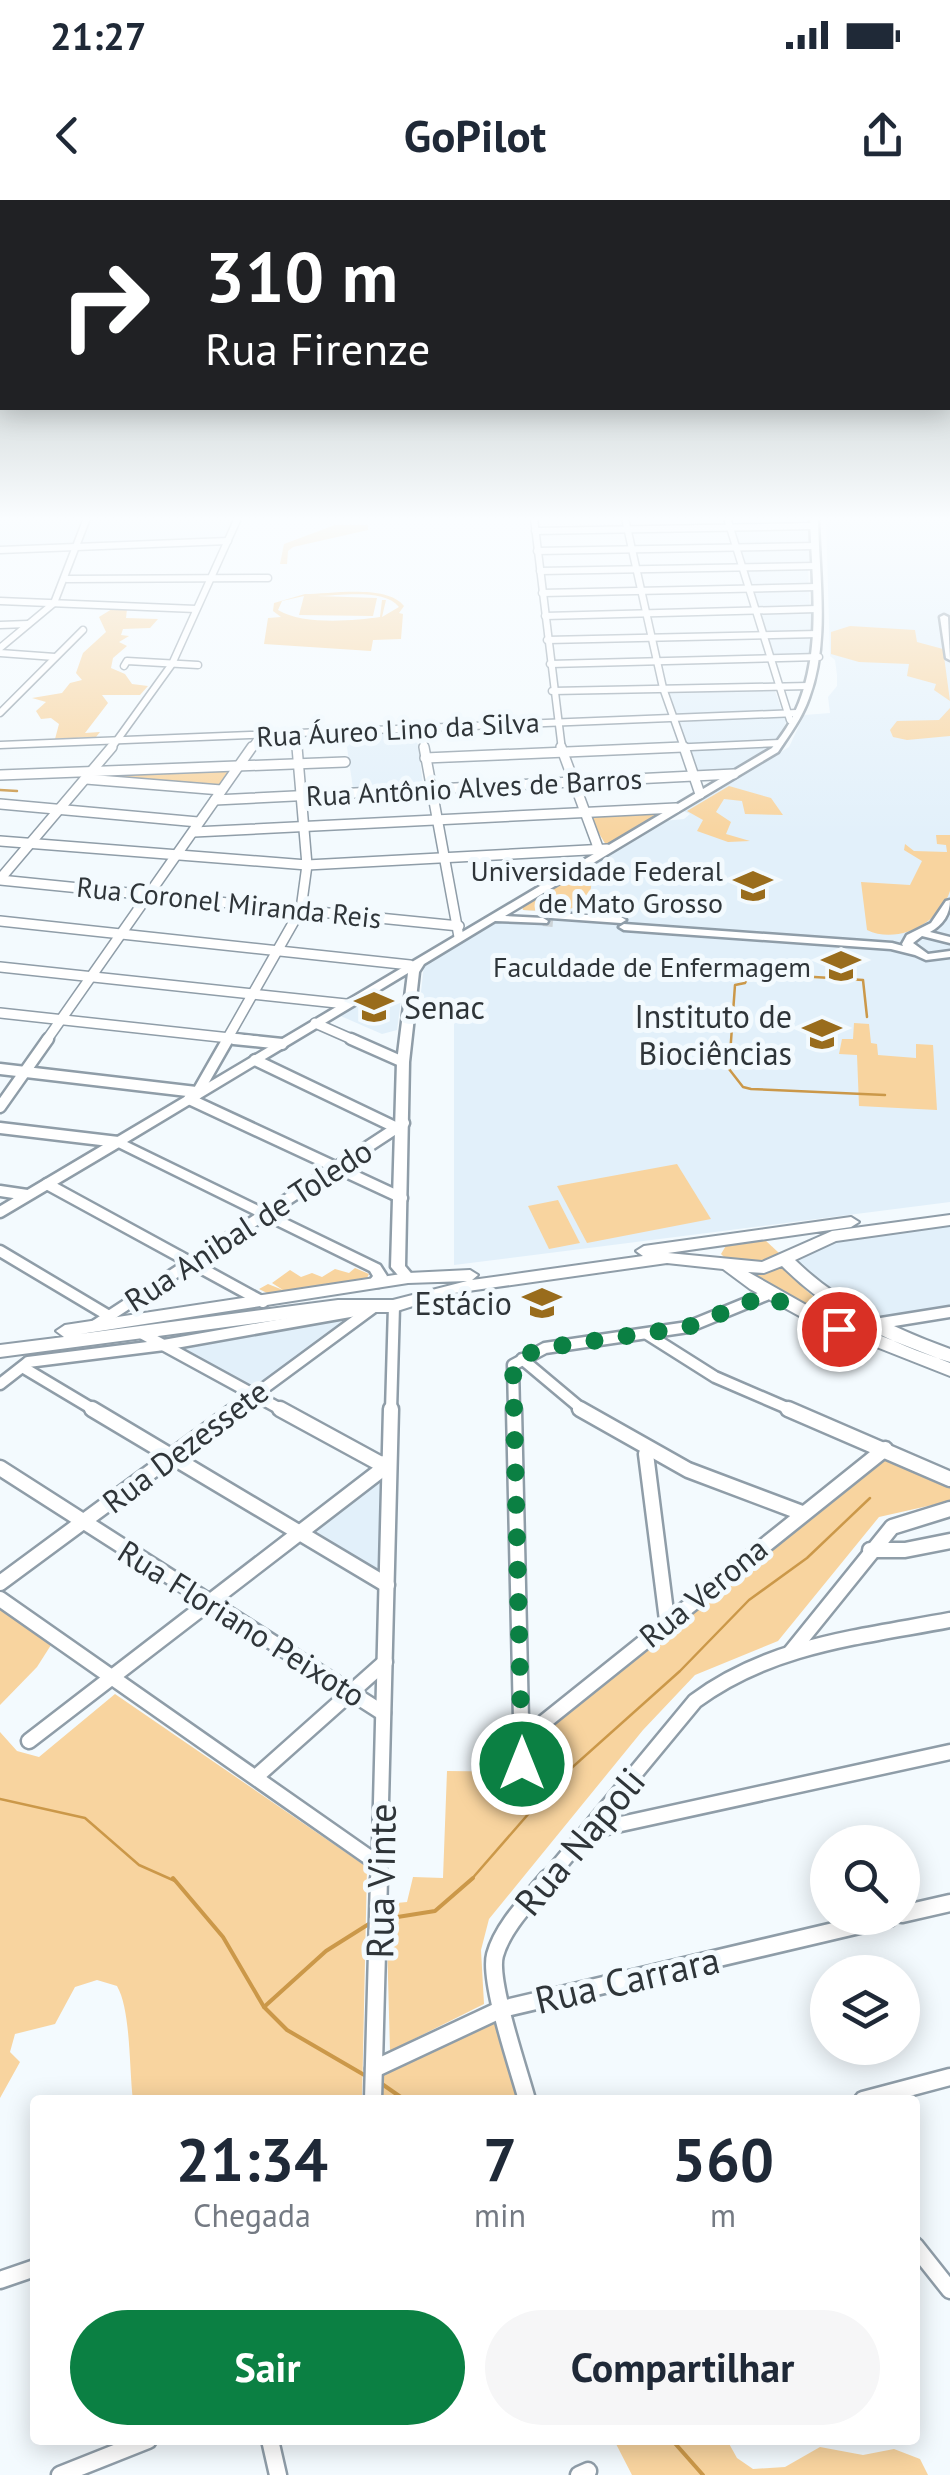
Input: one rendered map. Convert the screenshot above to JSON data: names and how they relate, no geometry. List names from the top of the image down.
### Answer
{
  "streets": {
    "street": [
      "Rua Áureo Lino da Silva",
      "Rua Antônio Alves de Barros",
      "Rua Coronel Miranda Reis",
      "Rua Anibal de Toledo",
      "Rua Dezessete",
      "Rua Verona",
      "Rua Floriano Peixoto",
      "Rua Napoli",
      "Rua Vinte",
      "Rua Carrara"
    ]
  },
  "crossings": [
    ["Rua Dezessete", "Rua Floriano Peixoto"],
    ["Rua Dezessete", "Rua Vinte"],
    ["Rua Floriano Peixoto", "Rua Vinte"],
    ["Rua Napoli", "Rua Carrara"],
    ["Rua Vinte", "Rua Carrara"]
  ],
  "places": {
    "school or university": [
      "Universidade Federal de Mato Grosso",
      "Faculdade de Enfermagem",
      "Senac",
      "Instituto de Biociências",
      "Estácio"
    ]
  },
  "page": {
    "status": "21:27",
    "header": "GoPilot",
    "turn": ["310 m", "Rua Firenze"],
    "eta": [
      "21:34",
      "Chegada",
      "7",
      "min",
      "560",
      "m"
    ],
    "buttons": ["Sair", "Compartilhar"]
  }
}
